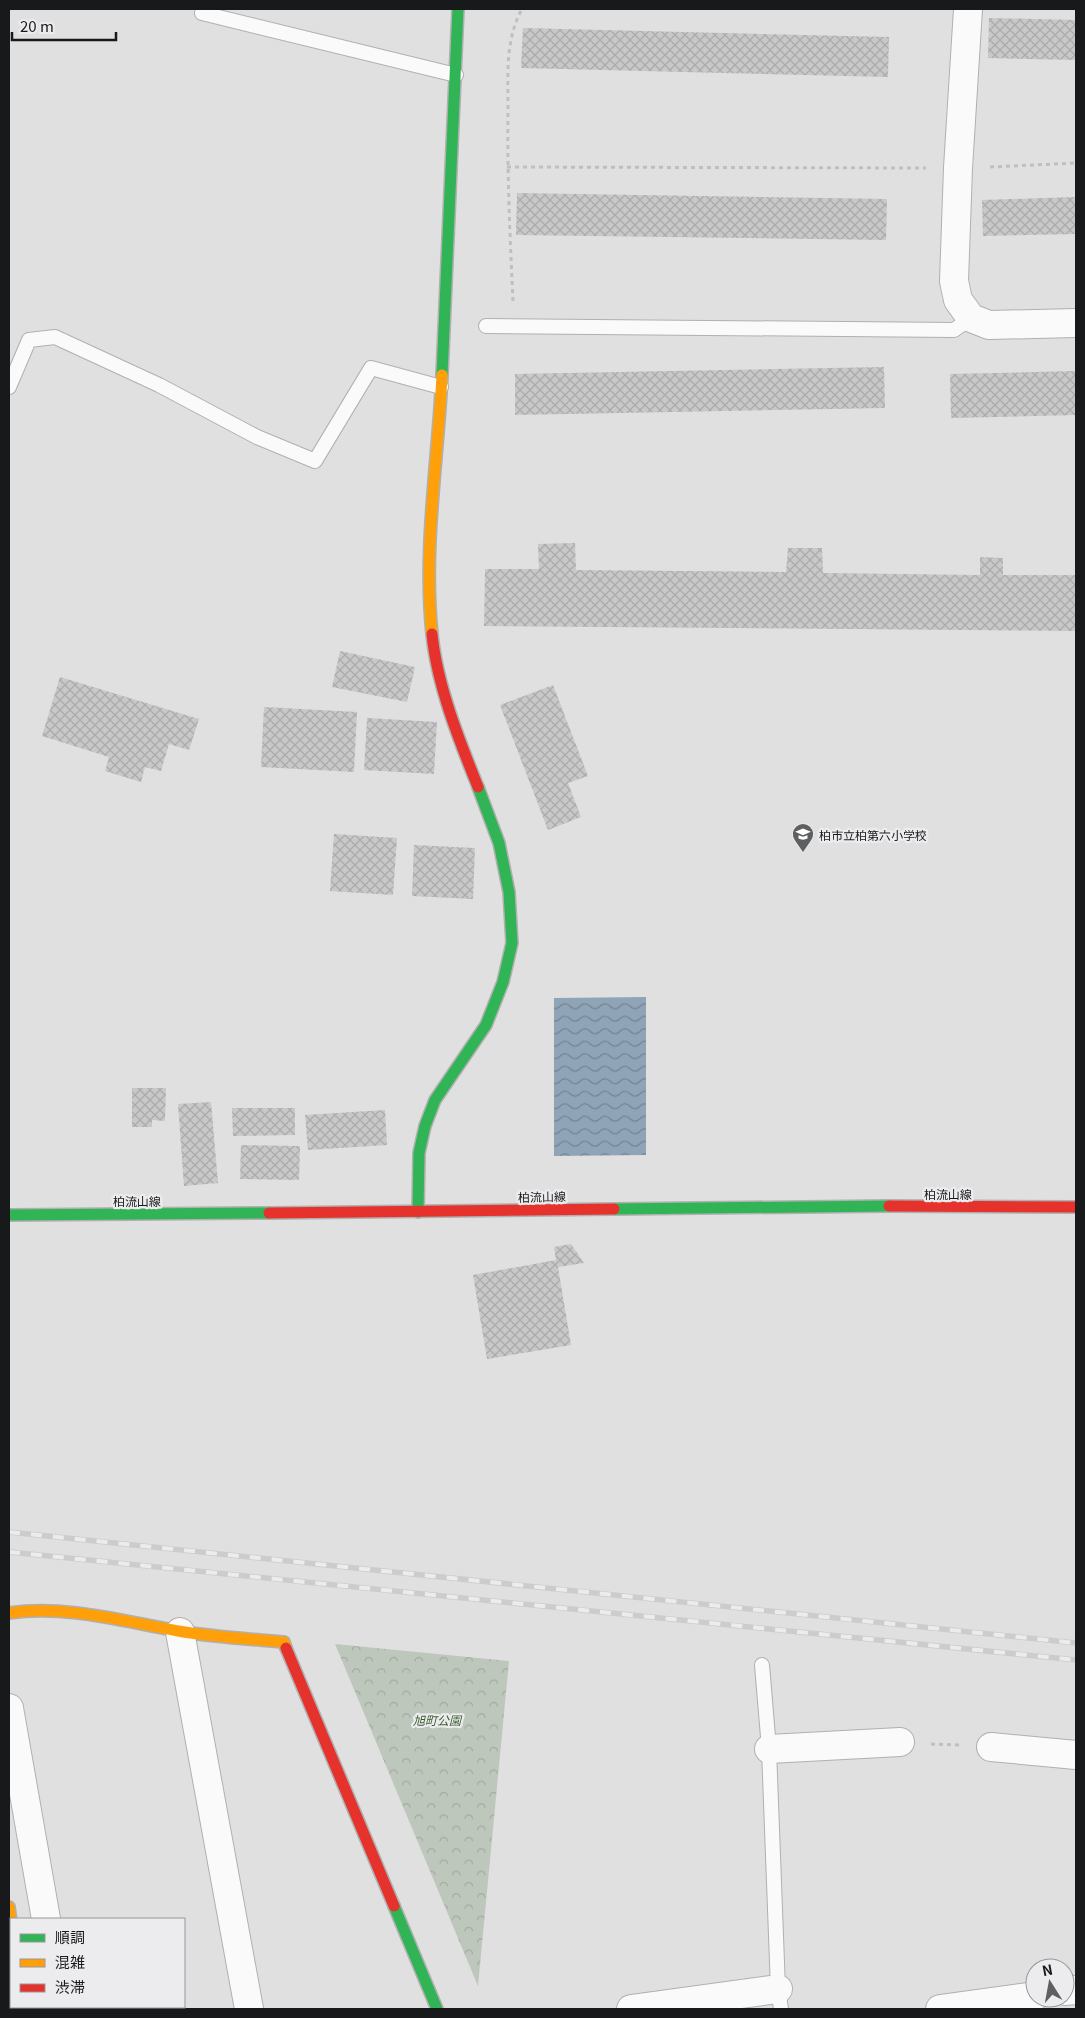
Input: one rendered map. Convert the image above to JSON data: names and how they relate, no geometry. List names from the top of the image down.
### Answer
{
  "streets": {
    "street": ["柏流山線"]
  },
  "parks": ["旭町公園"],
  "places": {
    "school or university": ["柏市立柏第六小学校"]
  },
  "legend": ["順調", "混雑", "渋滞"],
  "scale_bar": "20 m",
  "north": "top"
}
